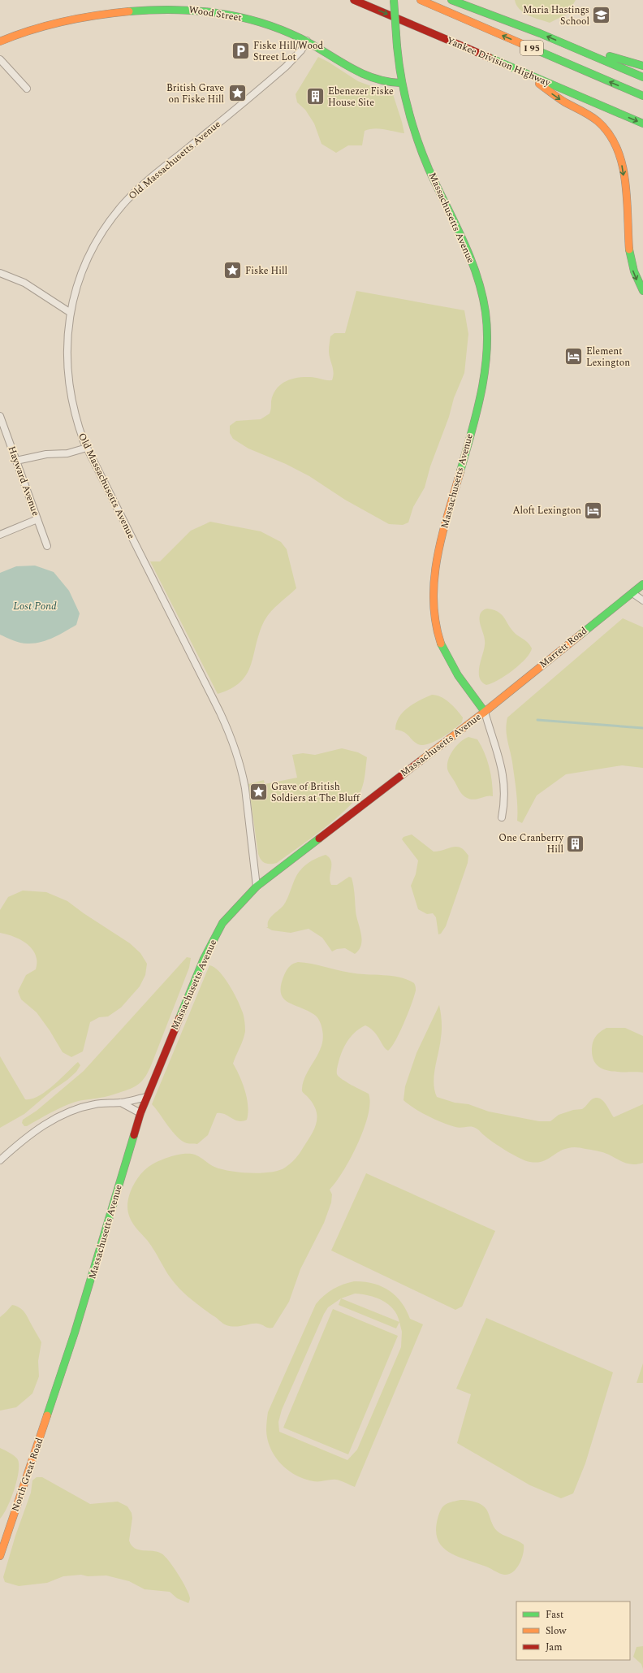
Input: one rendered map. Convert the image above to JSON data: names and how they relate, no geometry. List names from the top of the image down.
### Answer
{
  "streets": {
    "main road": [
      "Wood Street",
      "I 95",
      "Yankee Division Highway",
      "Massachusetts Avenue",
      "Marrett Road",
      "North Great Road"
    ],
    "street": ["Old Massachusetts Avenue", "Hayward Avenue"]
  },
  "crossings": [
    ["Wood Street", "Old Massachusetts Avenue"],
    ["Wood Street", "Massachusetts Avenue"],
    ["Old Massachusetts Avenue", "Massachusetts Avenue"],
    ["Massachusetts Avenue", "Marrett Road"],
    ["Massachusetts Avenue", "North Great Road"]
  ],
  "water": ["Lost Pond"],
  "places": {
    "school or university": ["Maria Hastings School"],
    "parking": ["Fiske Hill/Wood Street Lot"],
    "place": ["British Grave on Fiske Hill", "Fiske Hill", "Grave of British Soldiers at The Bluff"],
    "building": ["Ebenezer Fiske House Site", "One Cranberry Hill"],
    "hotel": ["Element Lexington", "Aloft Lexington"]
  },
  "legend": ["Fast", "Slow", "Jam"]
}
